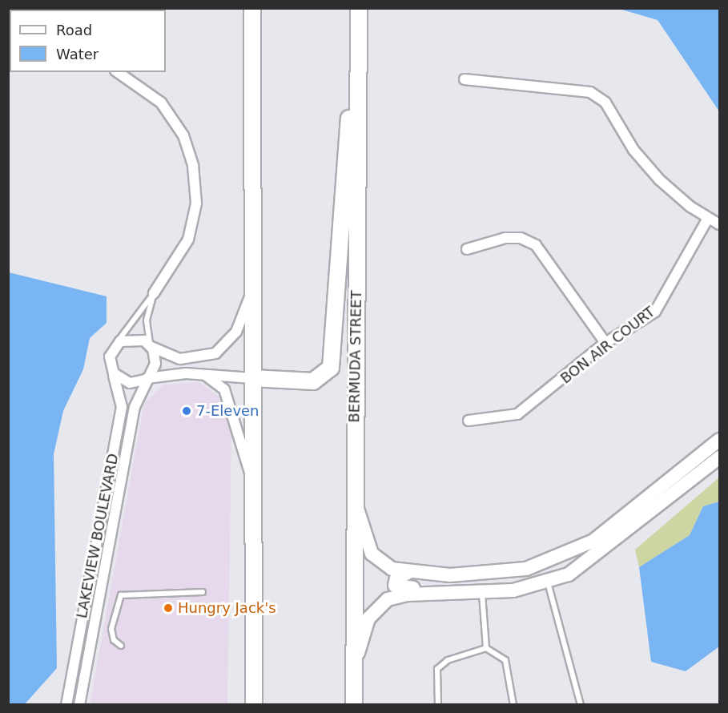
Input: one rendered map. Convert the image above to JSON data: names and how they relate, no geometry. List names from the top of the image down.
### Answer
{
  "streets": {
    "main road": ["BERMUDA STREET"],
    "street": ["BON AIR COURT", "LAKEVIEW BOULEVARD"]
  },
  "places": ["7-Eleven", "Hungry Jack's"],
  "legend": ["Road", "Water"]
}
